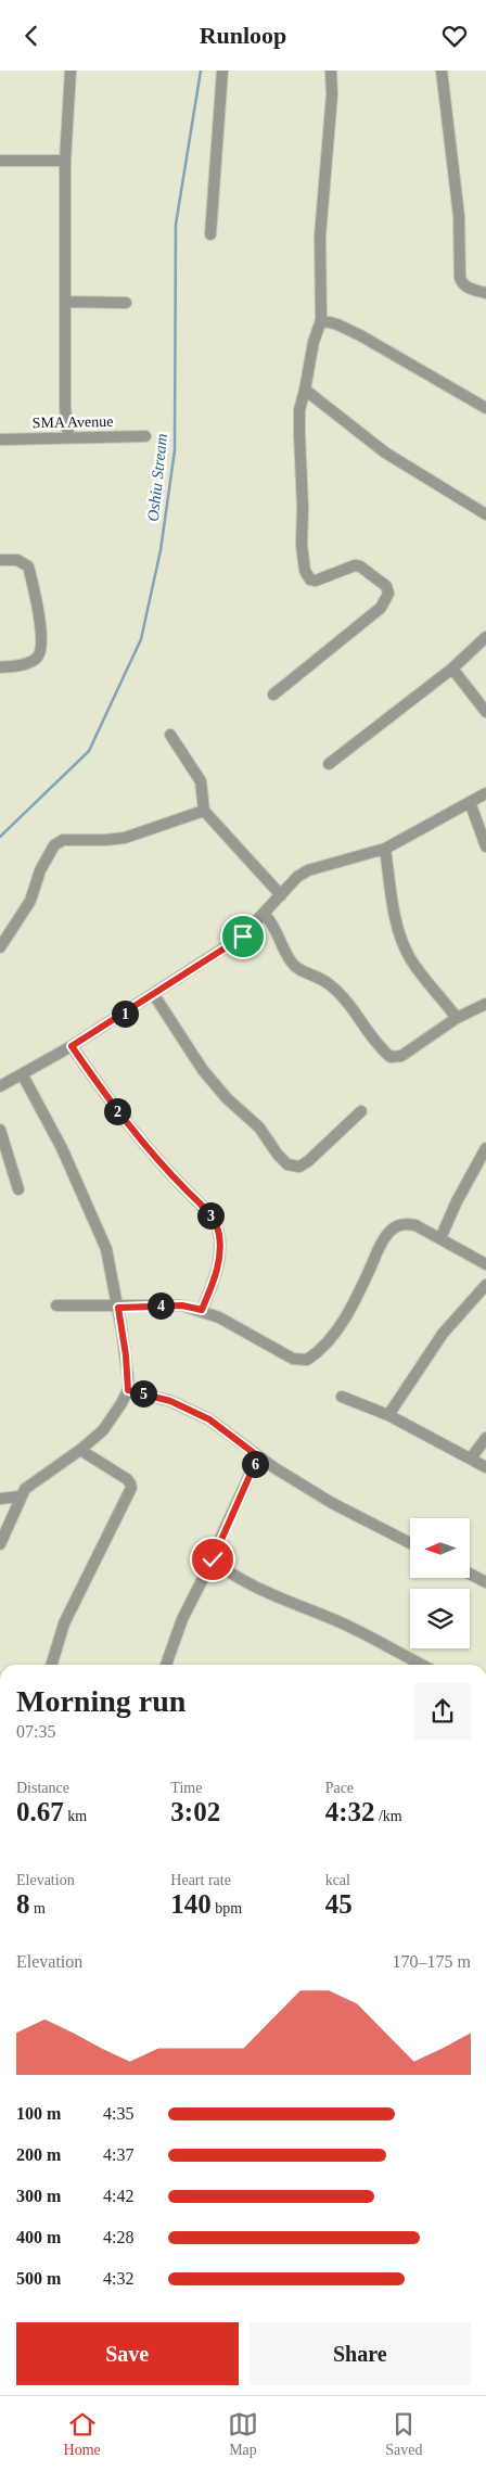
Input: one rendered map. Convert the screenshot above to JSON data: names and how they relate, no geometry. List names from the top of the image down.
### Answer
{
  "streets": {
    "street": ["SMA Avenue"]
  },
  "water": ["Oshiu Stream"],
  "north": "left",
  "page": {
    "header": "Runloop",
    "pins": [
      "1",
      "2",
      "3",
      "4",
      "5",
      "6"
    ],
    "heading": ["Morning run", "07:35"],
    "stats": [
      ["Distance", "0.67 km"],
      ["Time", "3:02"],
      ["Pace", "4:32 /km"],
      ["Elevation", "8 m"],
      ["Heart rate", "140 bpm"],
      ["kcal", "45"]
    ],
    "chart": ["Elevation", "170–175 m"],
    "list": [
      {
        "name": "100 m",
        "note": "4:35"
      },
      {
        "name": "200 m",
        "note": "4:37"
      },
      {
        "name": "300 m",
        "note": "4:42"
      },
      {
        "name": "400 m",
        "note": "4:28"
      },
      {
        "name": "500 m",
        "note": "4:32"
      }
    ],
    "buttons": ["Save", "Share"],
    "tabs": ["Home", "Map", "Saved"]
  }
}
